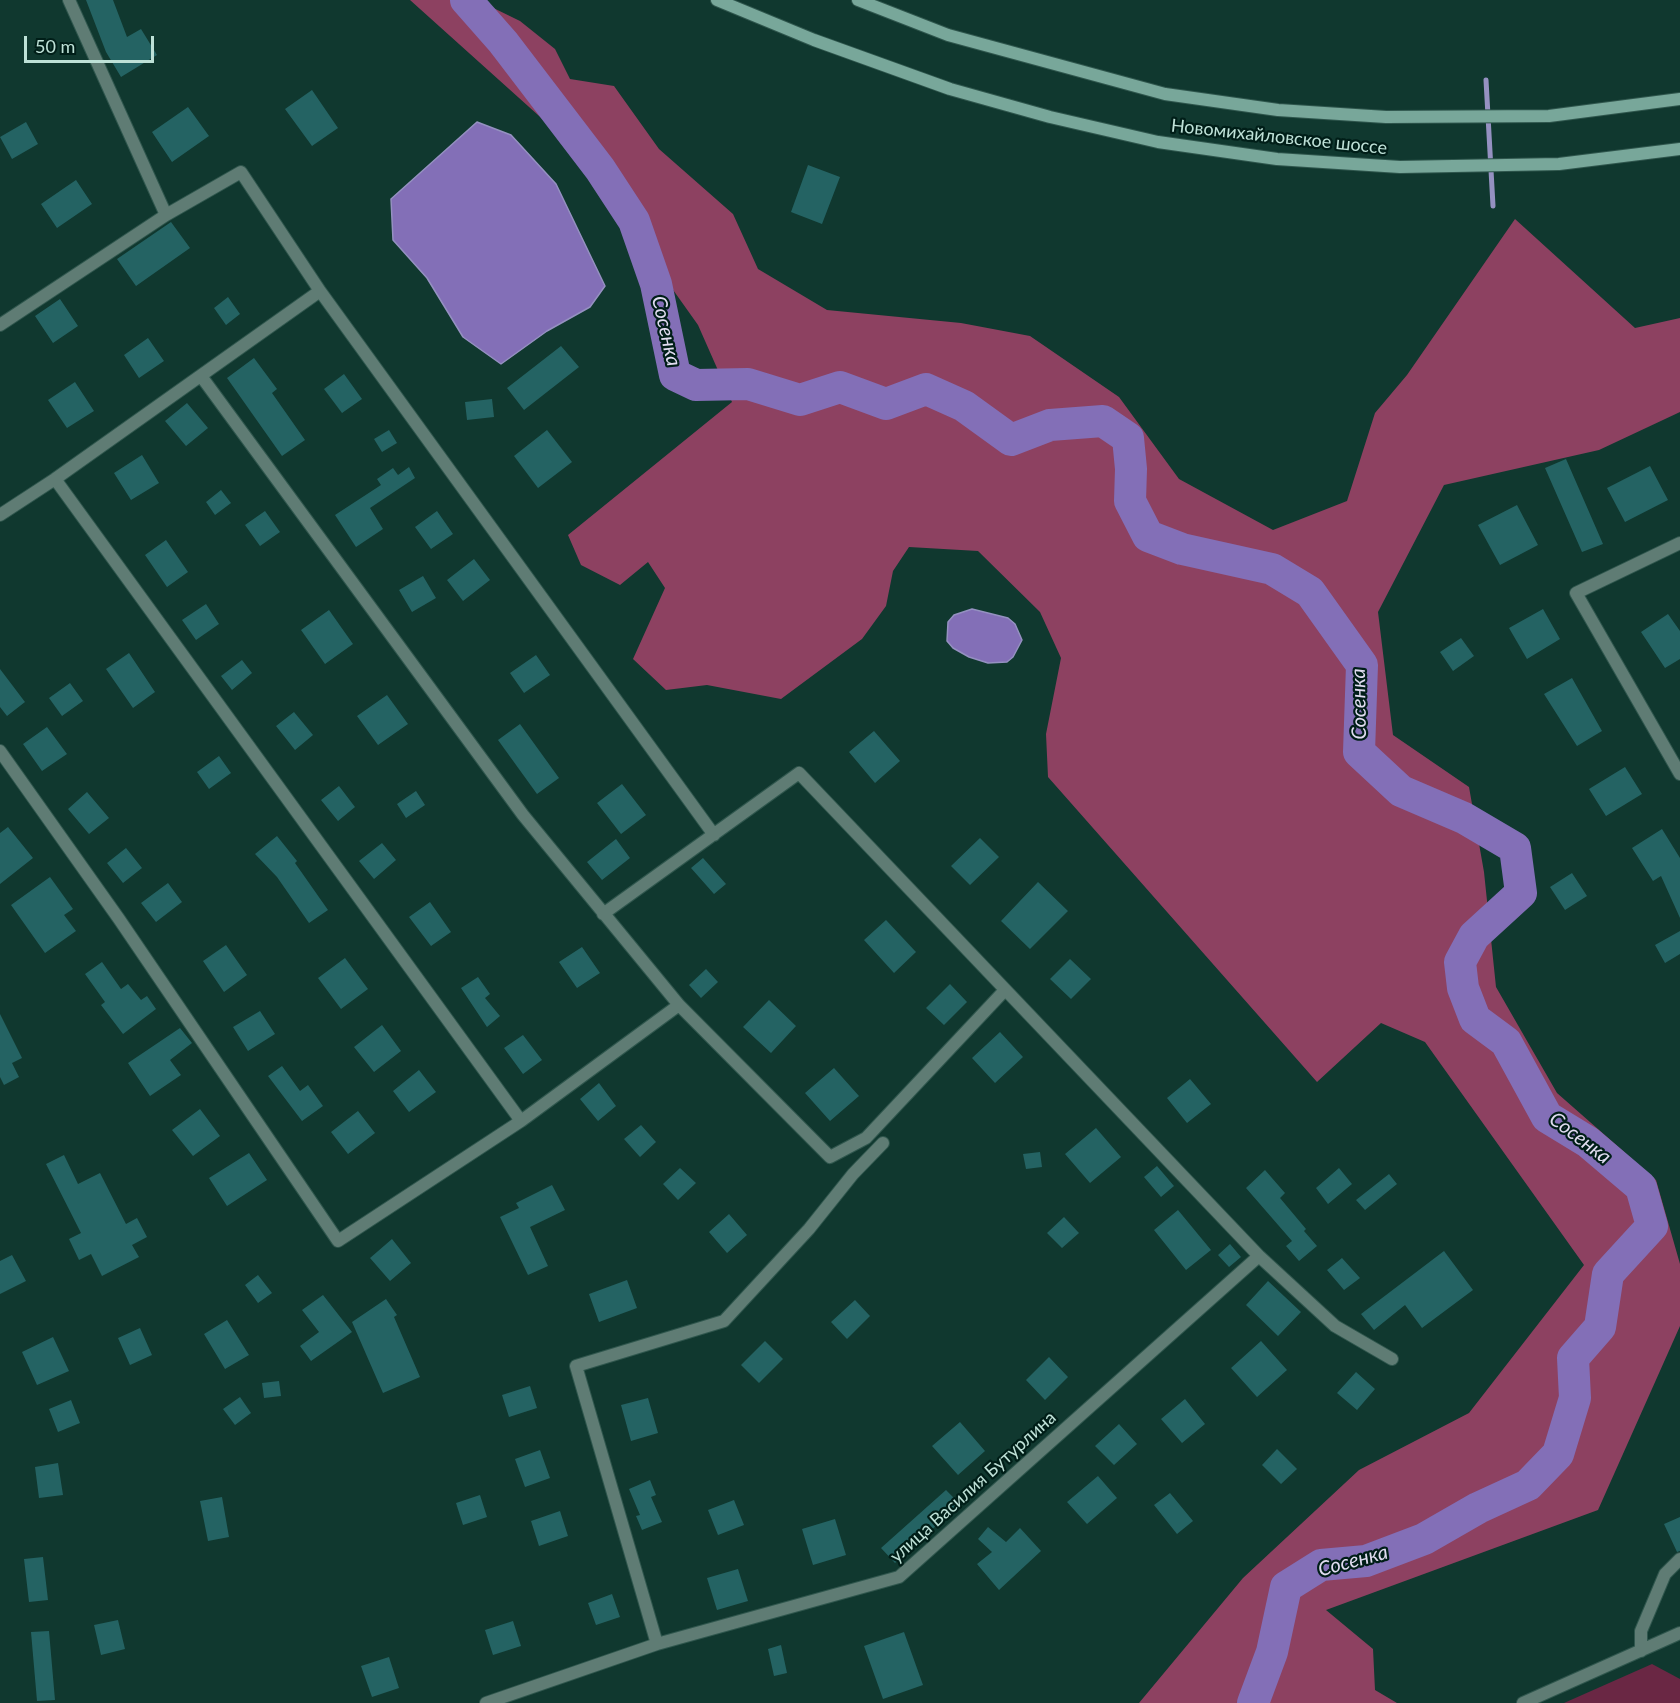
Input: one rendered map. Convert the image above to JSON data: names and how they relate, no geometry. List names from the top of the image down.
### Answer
{
  "streets": {
    "main road": ["Новомихайловское шоссе"],
    "street": ["улица Василия Бутурлина"]
  },
  "water": ["Сосенка"],
  "scale_bar": "50 m"
}
